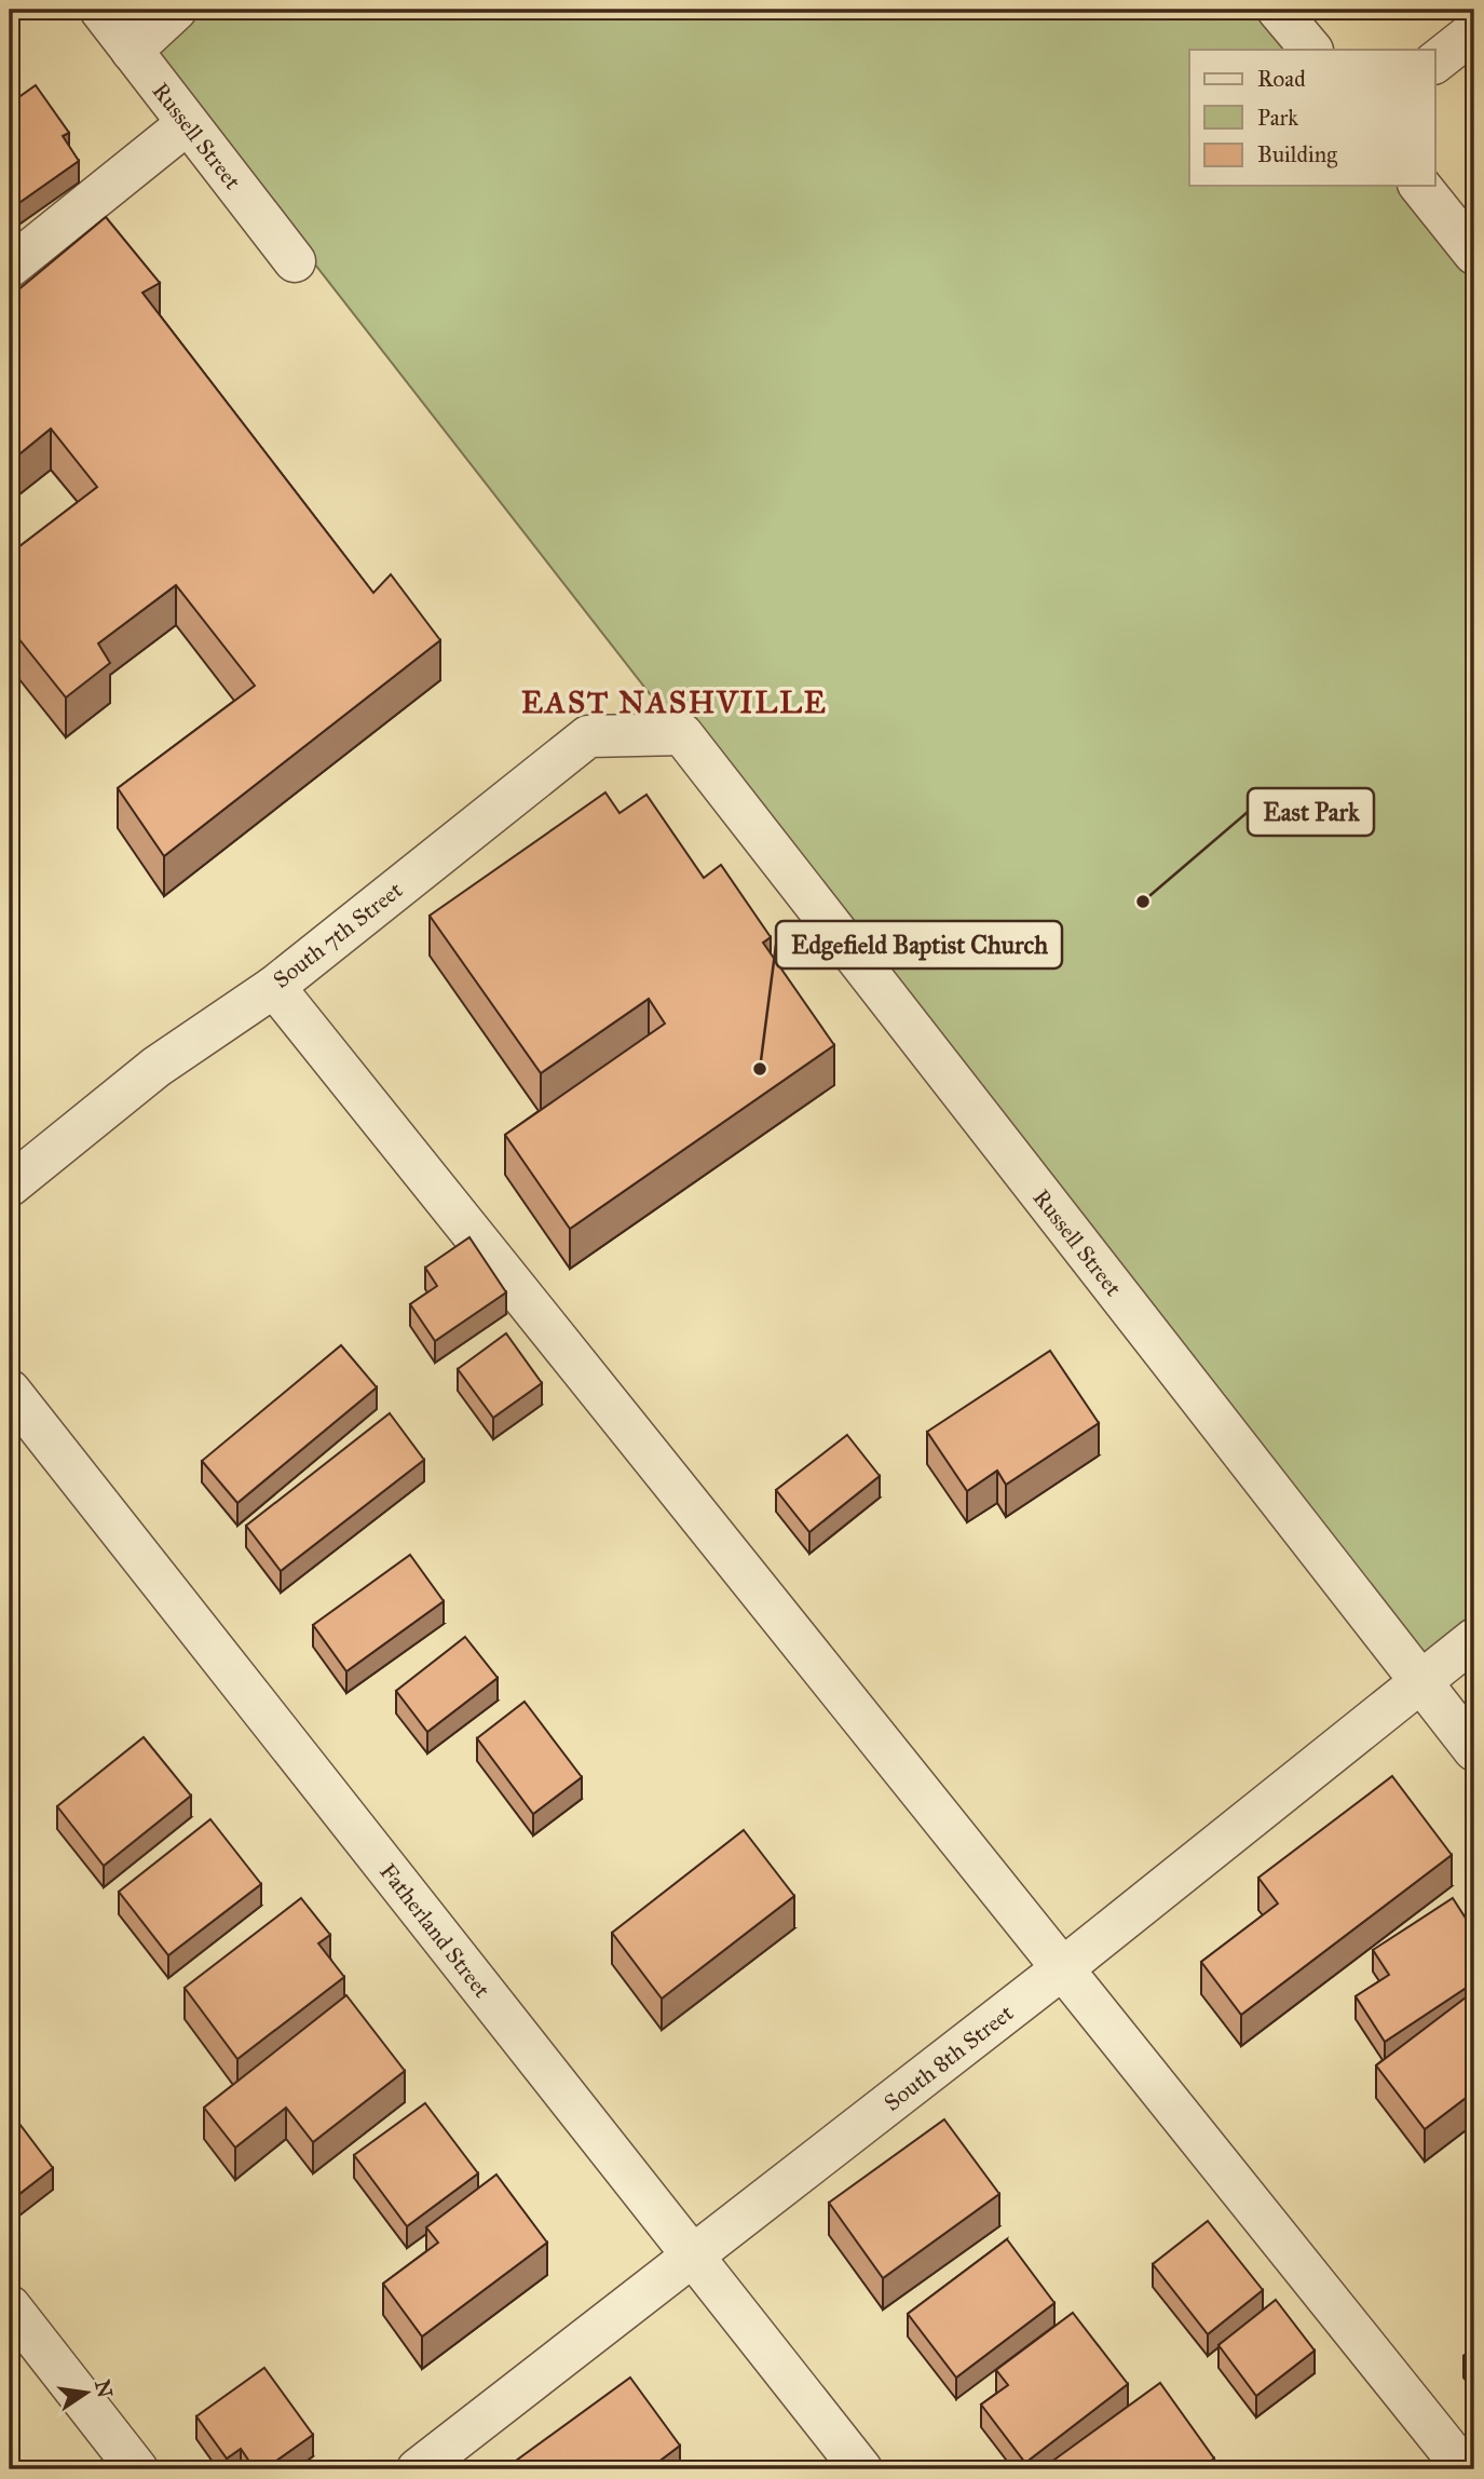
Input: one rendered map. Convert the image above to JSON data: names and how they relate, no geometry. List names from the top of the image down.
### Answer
{
  "streets": {
    "street": [
      "Russell Street",
      "South 7th Street",
      "Fatherland Street",
      "South 8th Street"
    ]
  },
  "crossings": [
    ["Russell Street", "South 7th Street"],
    ["Russell Street", "South 8th Street"],
    ["Fatherland Street", "South 8th Street"]
  ],
  "districts": ["EAST NASHVILLE"],
  "places": ["East Park", "Edgefield Baptist Church"],
  "legend": ["Road", "Park", "Building"],
  "north": "right"
}
